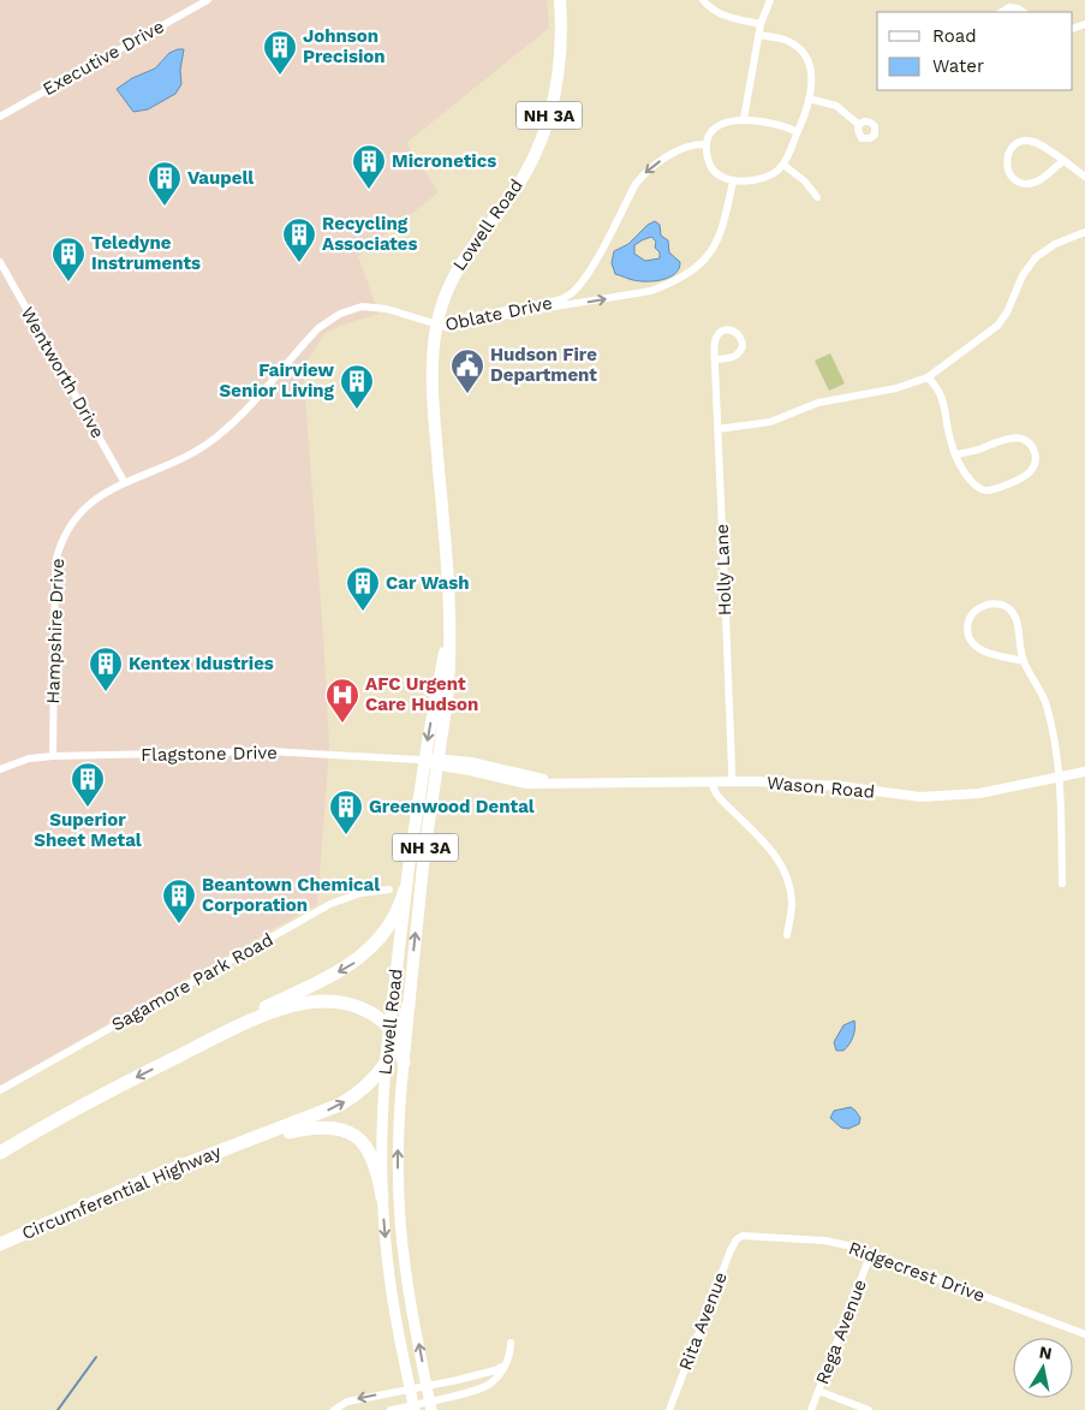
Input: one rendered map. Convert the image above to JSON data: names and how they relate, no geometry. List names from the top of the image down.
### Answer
{
  "streets": {
    "highway": ["Circumferential Highway"],
    "main road": ["NH 3A", "Lowell Road"],
    "street": [
      "Executive Drive",
      "Oblate Drive",
      "Wentworth Drive",
      "Holly Lane",
      "Hampshire Drive",
      "Flagstone Drive",
      "Wason Road",
      "Sagamore Park Road",
      "Ridgecrest Drive",
      "Rita Avenue",
      "Rega Avenue"
    ]
  },
  "crossings": [
    ["Lowell Road", "Oblate Drive"],
    ["Lowell Road", "Hampshire Drive"],
    ["Lowell Road", "Flagstone Drive"],
    ["Lowell Road", "Wason Road"],
    ["Oblate Drive", "Hampshire Drive"],
    ["Wentworth Drive", "Hampshire Drive"],
    ["Holly Lane", "Wason Road"],
    ["Hampshire Drive", "Flagstone Drive"],
    ["Flagstone Drive", "Wason Road"],
    ["Ridgecrest Drive", "Rita Avenue"],
    ["Ridgecrest Drive", "Rega Avenue"]
  ],
  "places": {
    "building": [
      "Johnson Precision",
      "Micronetics",
      "Vaupell",
      "Recycling Associates",
      "Teledyne Instruments",
      "Fairview Senior Living",
      "Car Wash",
      "Kentex Idustries",
      "Superior Sheet Metal",
      "Greenwood Dental",
      "Beantown Chemical Corporation"
    ],
    "public building": ["Hudson Fire Department"],
    "hospital": ["AFC Urgent Care Hudson"]
  },
  "legend": ["Road", "Water"],
  "north": "top"
}
